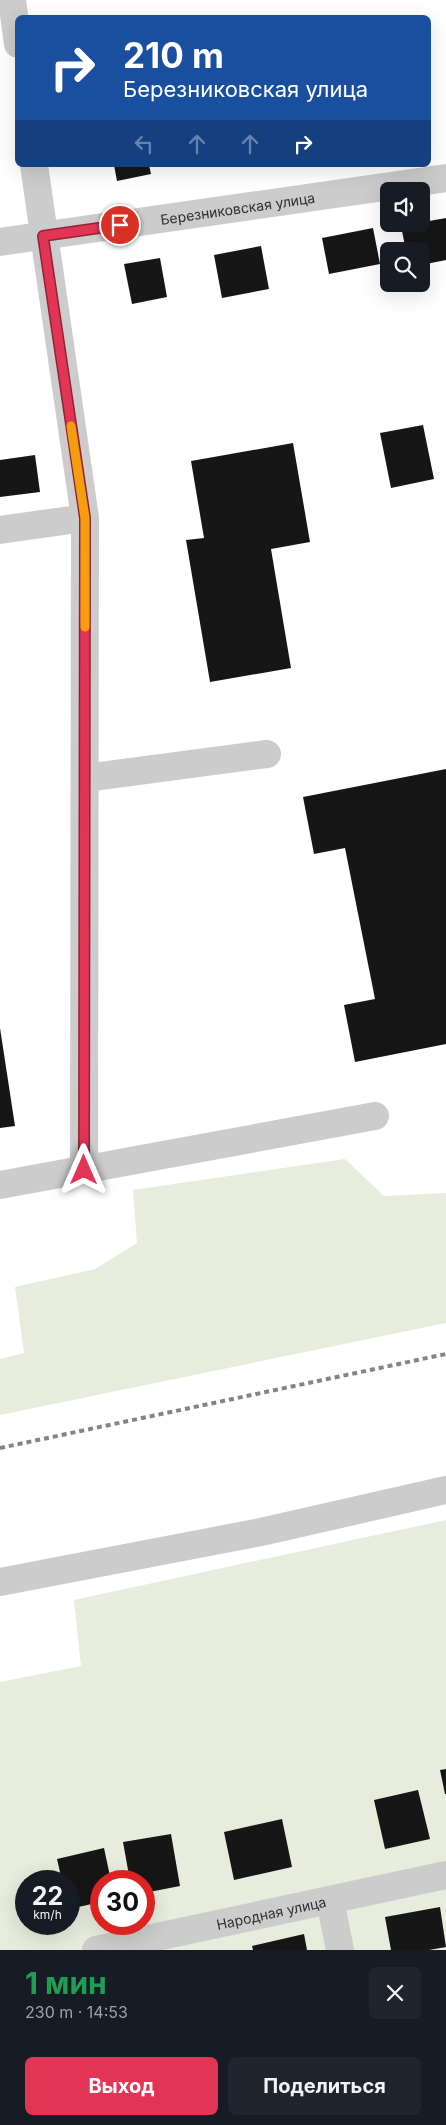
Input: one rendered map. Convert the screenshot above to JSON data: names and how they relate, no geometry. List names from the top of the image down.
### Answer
{
  "streets": {
    "street": ["Березниковская улица", "Народная улица"]
  },
  "page": {
    "turn": ["210 m", "Березниковская улица"],
    "speed": "22 km/h",
    "limit": "30",
    "heading": ["1 мин", "230 m · 14:53"],
    "buttons": ["Выход", "Поделиться"]
  }
}
